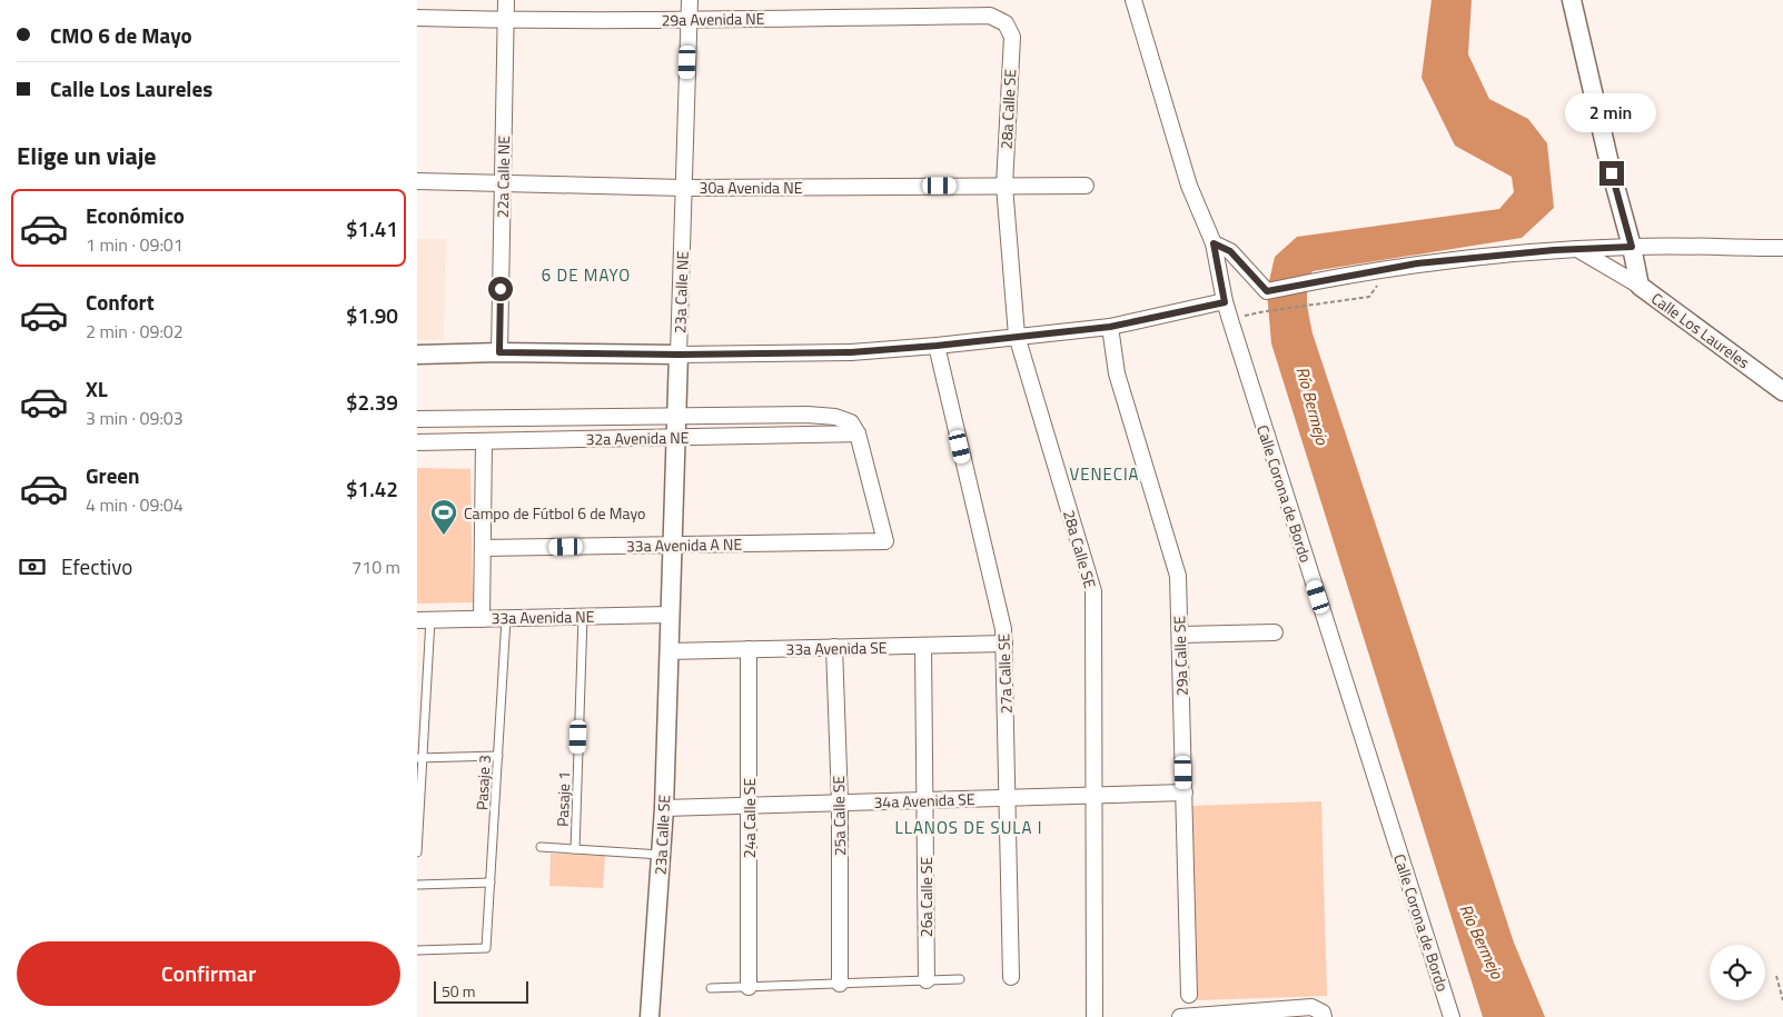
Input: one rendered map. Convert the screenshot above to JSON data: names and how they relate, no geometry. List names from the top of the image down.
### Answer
{
  "streets": {
    "street": [
      "29a Avenida NE",
      "28a Calle SE",
      "22a Calle NE",
      "30a Avenida NE",
      "23a Calle NE",
      "Calle Los Laureles",
      "32a Avenida NE",
      "Calle Corona de Bordo",
      "33a Avenida A NE",
      "33a Avenida NE",
      "33a Avenida SE",
      "29a Calle SE",
      "27a Calle SE",
      "34a Avenida SE",
      "25a Calle SE",
      "24a Calle SE",
      "23a Calle SE",
      "26a Calle SE"
    ],
    "lane": ["Pasaje 3", "Pasaje 1"]
  },
  "crossings": [
    ["29a Avenida NE", "28a Calle SE"],
    ["29a Avenida NE", "22a Calle NE"],
    ["29a Avenida NE", "23a Calle NE"],
    ["28a Calle SE", "30a Avenida NE"],
    ["28a Calle SE", "34a Avenida SE"],
    ["22a Calle NE", "30a Avenida NE"],
    ["30a Avenida NE", "23a Calle NE"],
    ["23a Calle NE", "32a Avenida NE"],
    ["23a Calle NE", "33a Avenida A NE"],
    ["23a Calle NE", "33a Avenida NE"],
    ["23a Calle NE", "33a Avenida SE"],
    ["23a Calle NE", "23a Calle SE"],
    ["32a Avenida NE", "33a Avenida A NE"],
    ["33a Avenida NE", "Pasaje 3"],
    ["33a Avenida NE", "Pasaje 1"],
    ["33a Avenida SE", "27a Calle SE"],
    ["33a Avenida SE", "25a Calle SE"],
    ["33a Avenida SE", "24a Calle SE"],
    ["33a Avenida SE", "23a Calle SE"],
    ["33a Avenida SE", "26a Calle SE"],
    ["29a Calle SE", "34a Avenida SE"],
    ["27a Calle SE", "34a Avenida SE"],
    ["34a Avenida SE", "25a Calle SE"],
    ["34a Avenida SE", "24a Calle SE"],
    ["34a Avenida SE", "23a Calle SE"],
    ["34a Avenida SE", "26a Calle SE"]
  ],
  "districts": ["6 DE MAYO", "VENECIA", "LLANOS DE SULA I"],
  "water": ["Río Bermejo"],
  "places": {
    "sports": ["Campo de Fútbol 6 de Mayo"]
  },
  "scale_bar": "50 m",
  "page": {
    "banner": ["CMO 6 de Mayo", "Calle Los Laureles"],
    "bubble": "2 min",
    "heading": "Elige un viaje",
    "list": [
      {
        "name": "Económico",
        "note": "1 min · 09:01",
        "value": "$1.41"
      },
      {
        "name": "Confort",
        "note": "2 min · 09:02",
        "value": "$1.90"
      },
      {
        "name": "XL",
        "note": "3 min · 09:03",
        "value": "$2.39"
      },
      {
        "name": "Green",
        "note": "4 min · 09:04",
        "value": "$1.42"
      }
    ],
    "pay": ["Efectivo", "710 m"],
    "buttons": "Confirmar",
    "scale": "50 m"
  }
}
